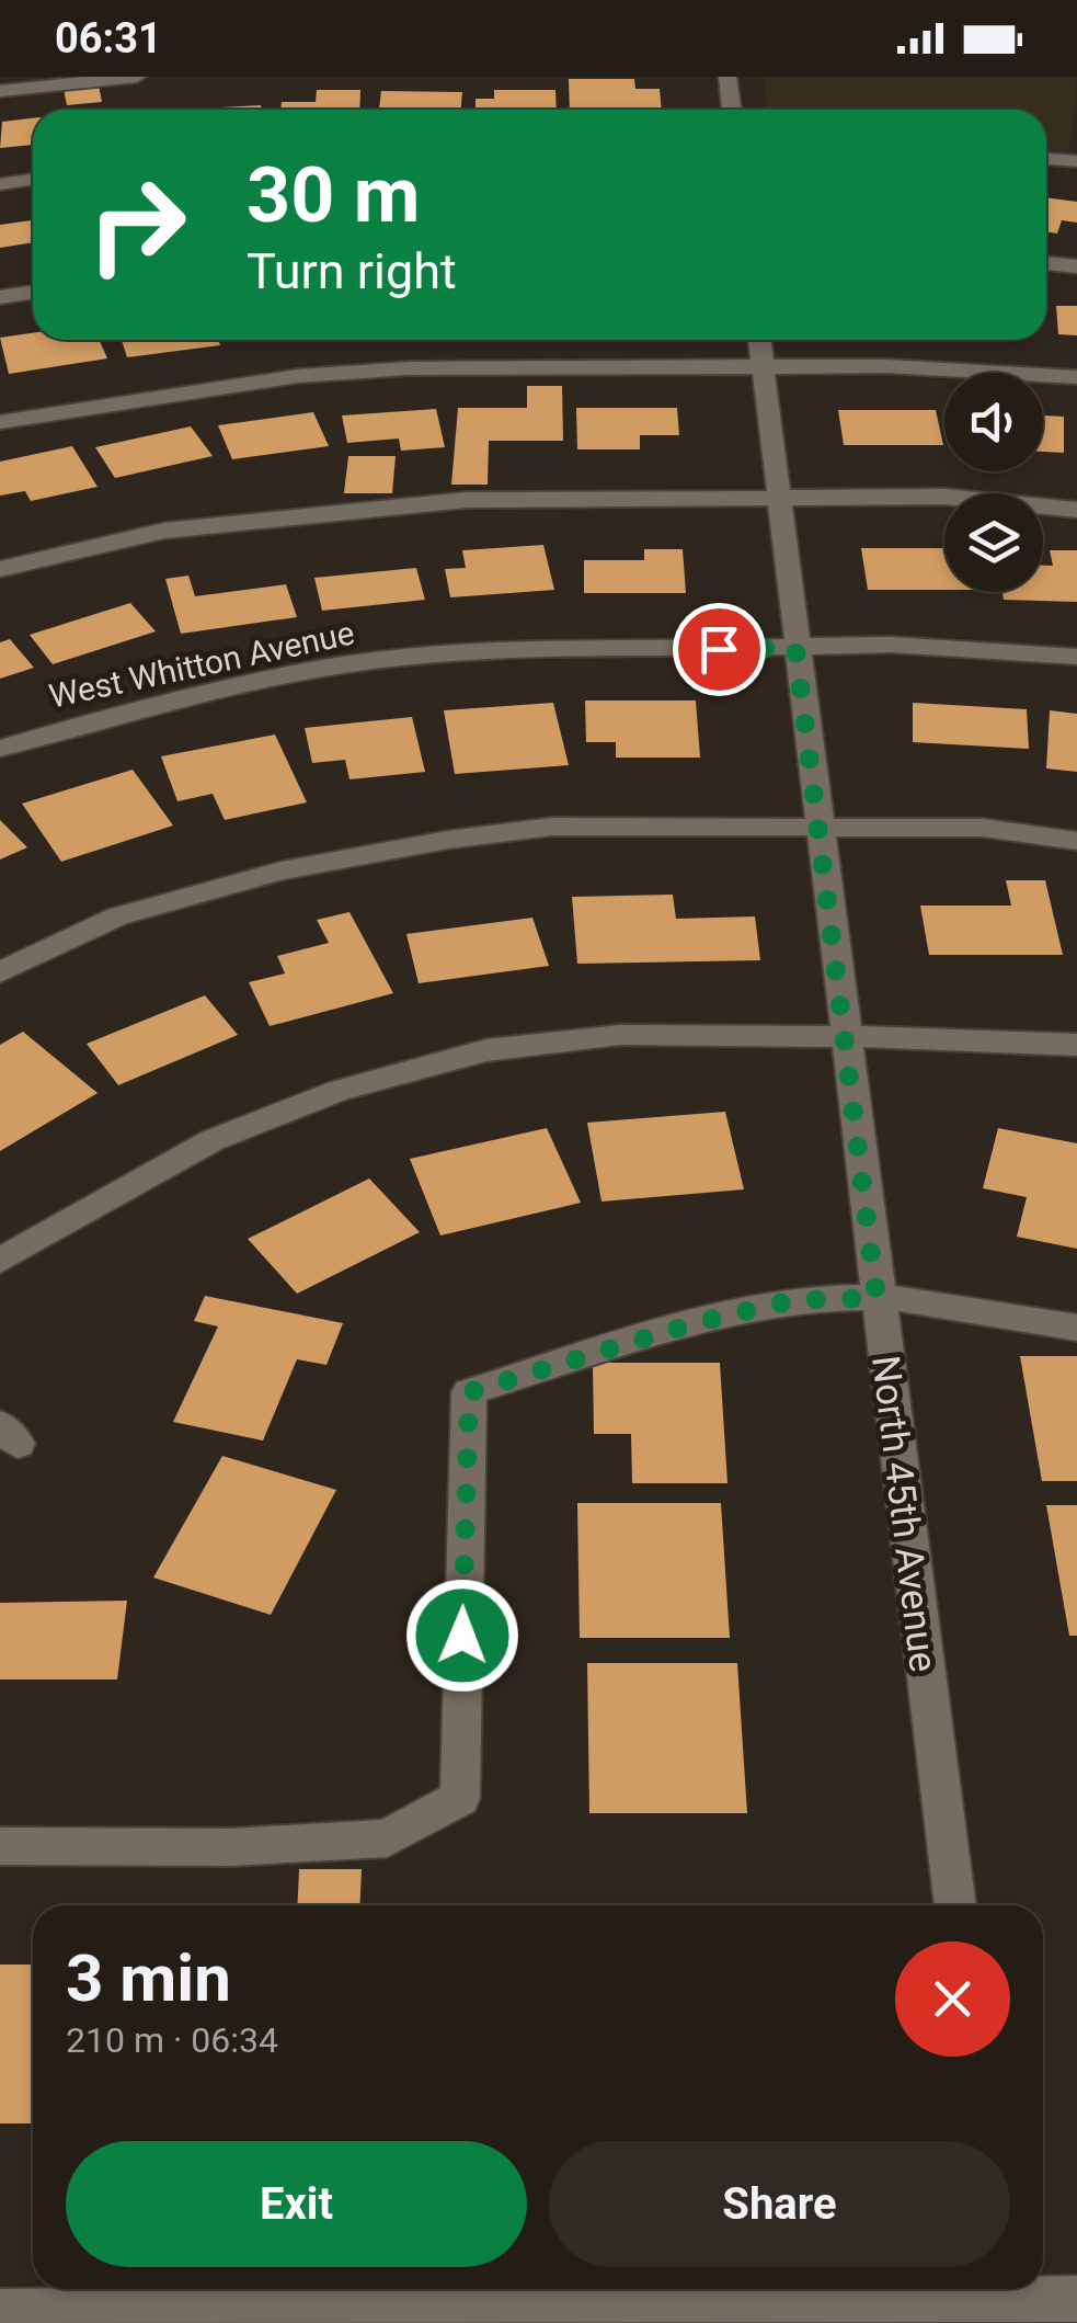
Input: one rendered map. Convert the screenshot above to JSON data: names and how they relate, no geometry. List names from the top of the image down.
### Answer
{
  "streets": {
    "street": ["West Whitton Avenue", "North 45th Avenue"]
  },
  "crossings": [
    ["West Whitton Avenue", "North 45th Avenue"]
  ],
  "page": {
    "status": "06:31",
    "turn": ["30 m", "Turn right"],
    "heading": ["3 min", "210 m · 06:34"],
    "buttons": ["Exit", "Share"]
  }
}
